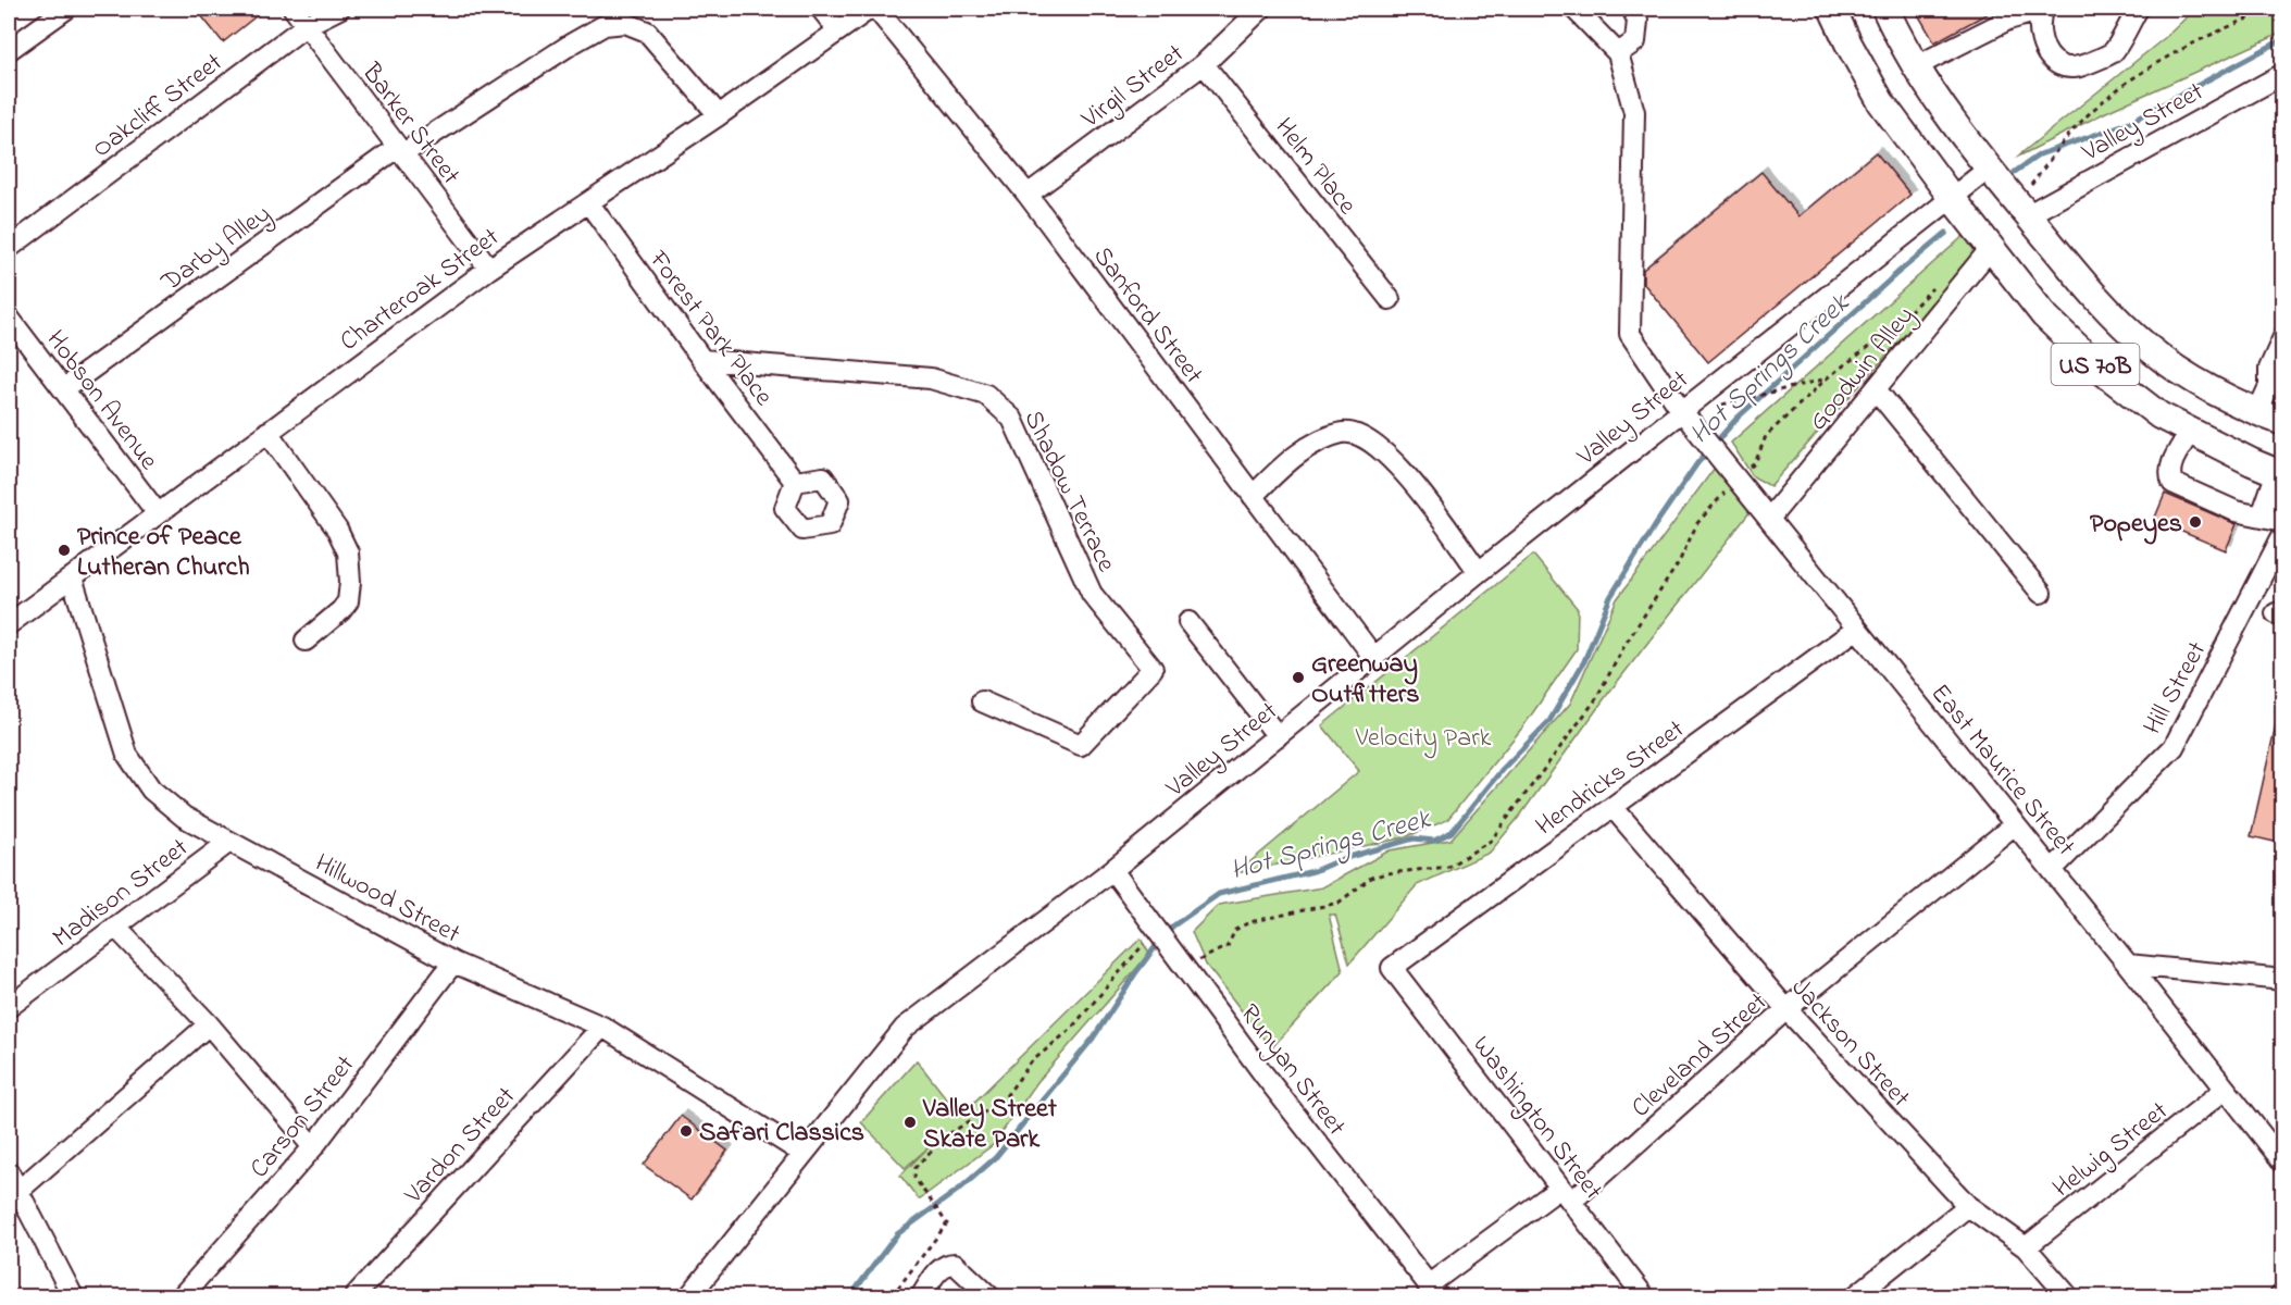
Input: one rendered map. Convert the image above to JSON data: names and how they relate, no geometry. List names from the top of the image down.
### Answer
{
  "streets": {
    "main road": ["US 70B"],
    "street": [
      "Virgil Street",
      "Oakcliff Street",
      "Valley Street",
      "Barker Street",
      "Helm Place",
      "Darby Alley",
      "Charteroak Street",
      "Sanford Street",
      "Forest Park Place",
      "Goodwin Alley",
      "Hobson Avenue",
      "Shadow Terrace",
      "Hill Street",
      "East Maurice Street",
      "Hendricks Street",
      "Madison Street",
      "Hillwood Street",
      "Jackson Street",
      "Cleveland Street",
      "Runyan Street",
      "Carson Street",
      "Washington Street",
      "Vardon Street",
      "Helwig Street"
    ]
  },
  "crossings": [
    ["Virgil Street", "Helm Place"],
    ["Virgil Street", "Sanford Street"],
    ["Oakcliff Street", "Barker Street"],
    ["Valley Street", "Sanford Street"],
    ["Valley Street", "US 70B"],
    ["Valley Street", "East Maurice Street"],
    ["Valley Street", "Hillwood Street"],
    ["Valley Street", "Runyan Street"],
    ["Barker Street", "Darby Alley"],
    ["Barker Street", "Charteroak Street"],
    ["Darby Alley", "Charteroak Street"],
    ["Darby Alley", "Hobson Avenue"],
    ["Charteroak Street", "Forest Park Place"],
    ["Charteroak Street", "Hobson Avenue"],
    ["Charteroak Street", "Hillwood Street"],
    ["Forest Park Place", "Shadow Terrace"],
    ["US 70B", "Goodwin Alley"],
    ["Goodwin Alley", "East Maurice Street"],
    ["Hill Street", "East Maurice Street"],
    ["East Maurice Street", "Hendricks Street"],
    ["East Maurice Street", "Cleveland Street"],
    ["East Maurice Street", "Helwig Street"],
    ["Hendricks Street", "Jackson Street"],
    ["Hendricks Street", "Washington Street"],
    ["Madison Street", "Hillwood Street"],
    ["Hillwood Street", "Carson Street"],
    ["Hillwood Street", "Vardon Street"],
    ["Jackson Street", "Cleveland Street"],
    ["Jackson Street", "Helwig Street"],
    ["Cleveland Street", "Runyan Street"],
    ["Cleveland Street", "Washington Street"]
  ],
  "water": ["Hot Springs Creek"],
  "parks": ["Velocity Park"],
  "places": [
    "Popeyes",
    "Prince of Peace Lutheran Church",
    "Greenway Outfitters",
    "Valley Street Skate Park",
    "Safari Classics"
  ]
}
